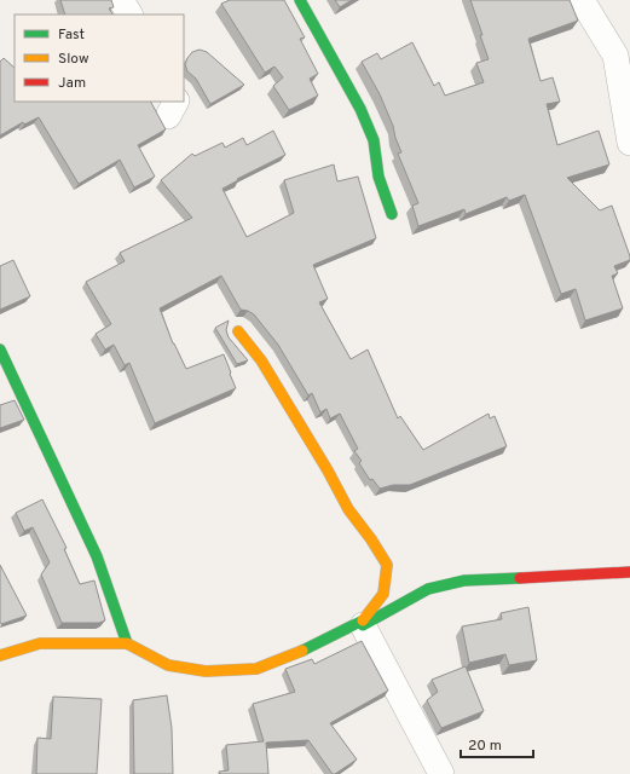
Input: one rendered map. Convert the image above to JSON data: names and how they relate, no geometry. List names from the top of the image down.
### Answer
{
  "legend": ["Fast", "Slow", "Jam"],
  "scale_bar": "20 m"
}
